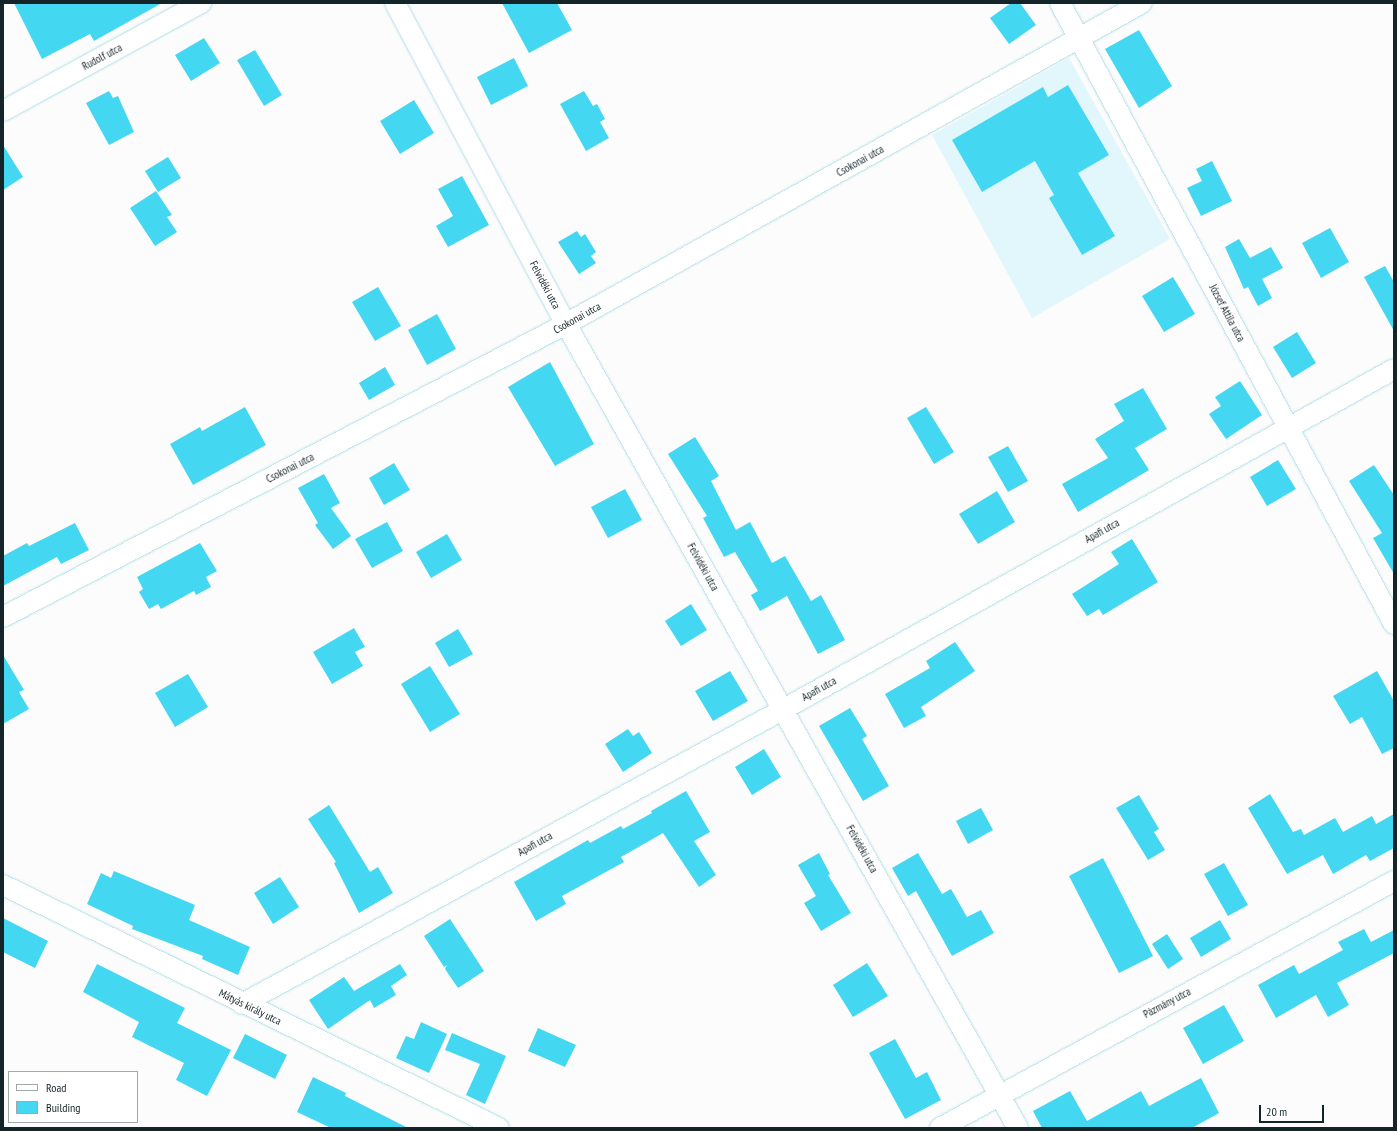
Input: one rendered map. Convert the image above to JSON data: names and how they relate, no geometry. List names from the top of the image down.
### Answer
{
  "streets": {
    "street": [
      "Rudolf utca",
      "Csokonai utca",
      "Felvidéki utca",
      "József Attila utca",
      "Apafi utca",
      "Pázmány utca",
      "Mátyás király utca"
    ]
  },
  "crossings": [
    ["Csokonai utca", "Felvidéki utca"],
    ["Csokonai utca", "József Attila utca"],
    ["Felvidéki utca", "Apafi utca"],
    ["Felvidéki utca", "Pázmány utca"],
    ["József Attila utca", "Apafi utca"],
    ["Apafi utca", "Mátyás király utca"]
  ],
  "legend": ["Road", "Building"],
  "scale_bar": "20 m"
}
